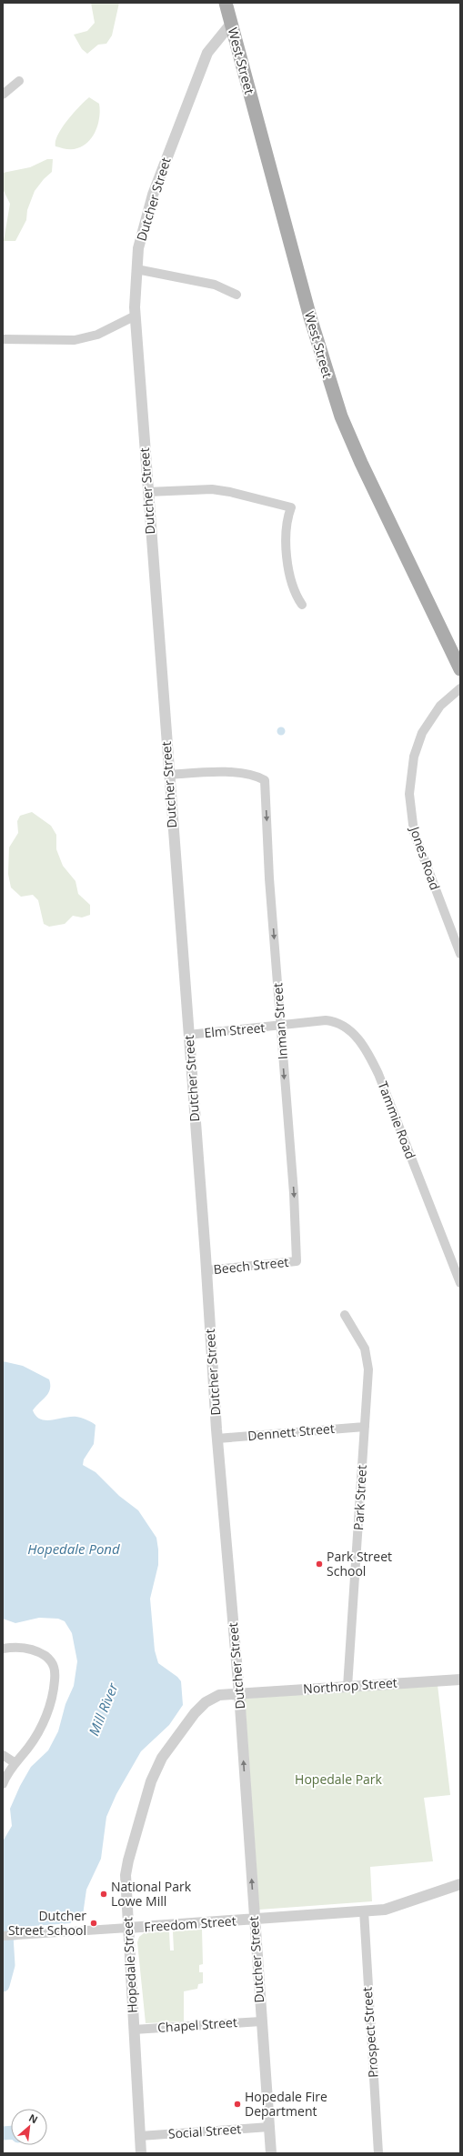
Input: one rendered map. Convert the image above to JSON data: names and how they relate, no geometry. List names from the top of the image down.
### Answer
{
  "streets": {
    "main road": ["West Street"],
    "street": [
      "Dutcher Street",
      "Jones Road",
      "Inman Street",
      "Elm Street",
      "Tammie Road",
      "Beech Street",
      "Dennett Street",
      "Park Street",
      "Northrop Street",
      "Freedom Street",
      "Hopedale Street",
      "Chapel Street",
      "Prospect Street",
      "Social Street"
    ]
  },
  "crossings": [
    ["West Street", "Dutcher Street"],
    ["Dutcher Street", "Inman Street"],
    ["Dutcher Street", "Elm Street"],
    ["Dutcher Street", "Beech Street"],
    ["Dutcher Street", "Dennett Street"],
    ["Dutcher Street", "Northrop Street"],
    ["Dutcher Street", "Freedom Street"],
    ["Dutcher Street", "Hopedale Street"],
    ["Dutcher Street", "Chapel Street"],
    ["Dutcher Street", "Social Street"],
    ["Inman Street", "Elm Street"],
    ["Inman Street", "Tammie Road"],
    ["Inman Street", "Beech Street"],
    ["Elm Street", "Tammie Road"],
    ["Dennett Street", "Park Street"],
    ["Park Street", "Northrop Street"],
    ["Northrop Street", "Hopedale Street"],
    ["Freedom Street", "Hopedale Street"],
    ["Freedom Street", "Prospect Street"],
    ["Hopedale Street", "Chapel Street"],
    ["Hopedale Street", "Social Street"]
  ],
  "one_way": ["Inman Street"],
  "water": ["Hopedale Pond", "Mill River"],
  "parks": ["Hopedale Park"],
  "places": [
    "Park Street School",
    "National Park Lowe Mill",
    "Dutcher Street School",
    "Hopedale Fire Department"
  ],
  "north": "top right"
}
